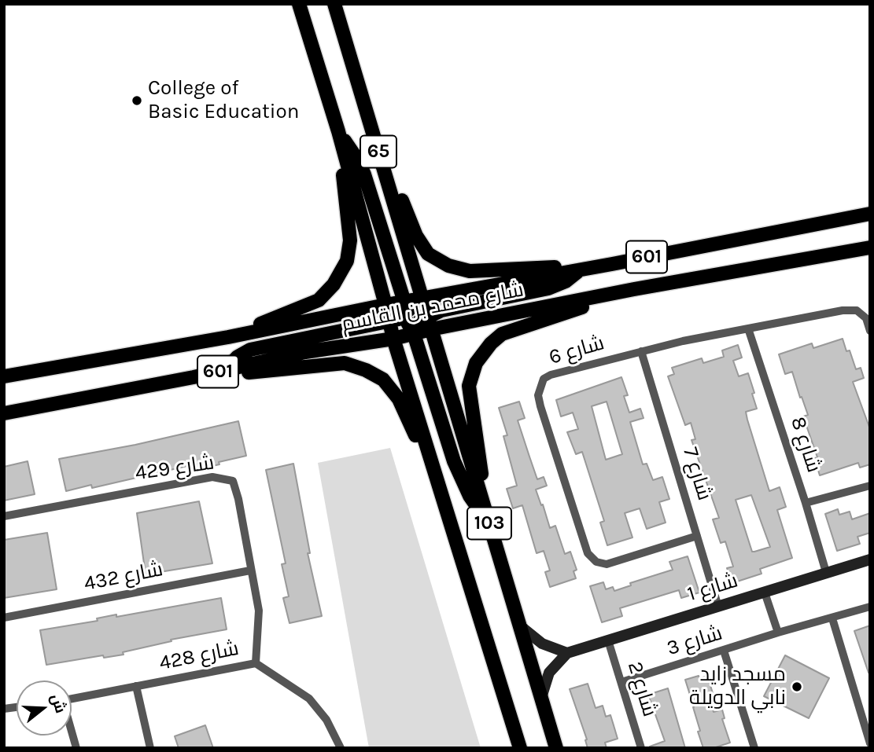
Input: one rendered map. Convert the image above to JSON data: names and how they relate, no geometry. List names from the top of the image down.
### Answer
{
  "streets": {
    "main road": [
      "65",
      "601",
      "شارع محمد بن القاسم",
      "103"
    ],
    "street": [
      "شارع 6",
      "شارع 8",
      "شارع 429",
      "شارع 7",
      "شارع 432",
      "شارع 1",
      "شارع 3",
      "شارع 428",
      "شارع 2"
    ]
  },
  "crossings": [
    ["65", "شارع محمد بن القاسم"],
    ["65", "103"],
    ["شارع محمد بن القاسم", "103"],
    ["شارع 6", "شارع 8"],
    ["شارع 6", "شارع 7"],
    ["شارع 8", "شارع 1"],
    ["شارع 429", "شارع 432"],
    ["شارع 429", "شارع 428"],
    ["شارع 7", "شارع 1"],
    ["شارع 1", "شارع 2"],
    ["شارع 3", "شارع 2"]
  ],
  "places": ["College of Basic Education", "مسجد زايد نابي الدويلة"],
  "north": "right"
}
